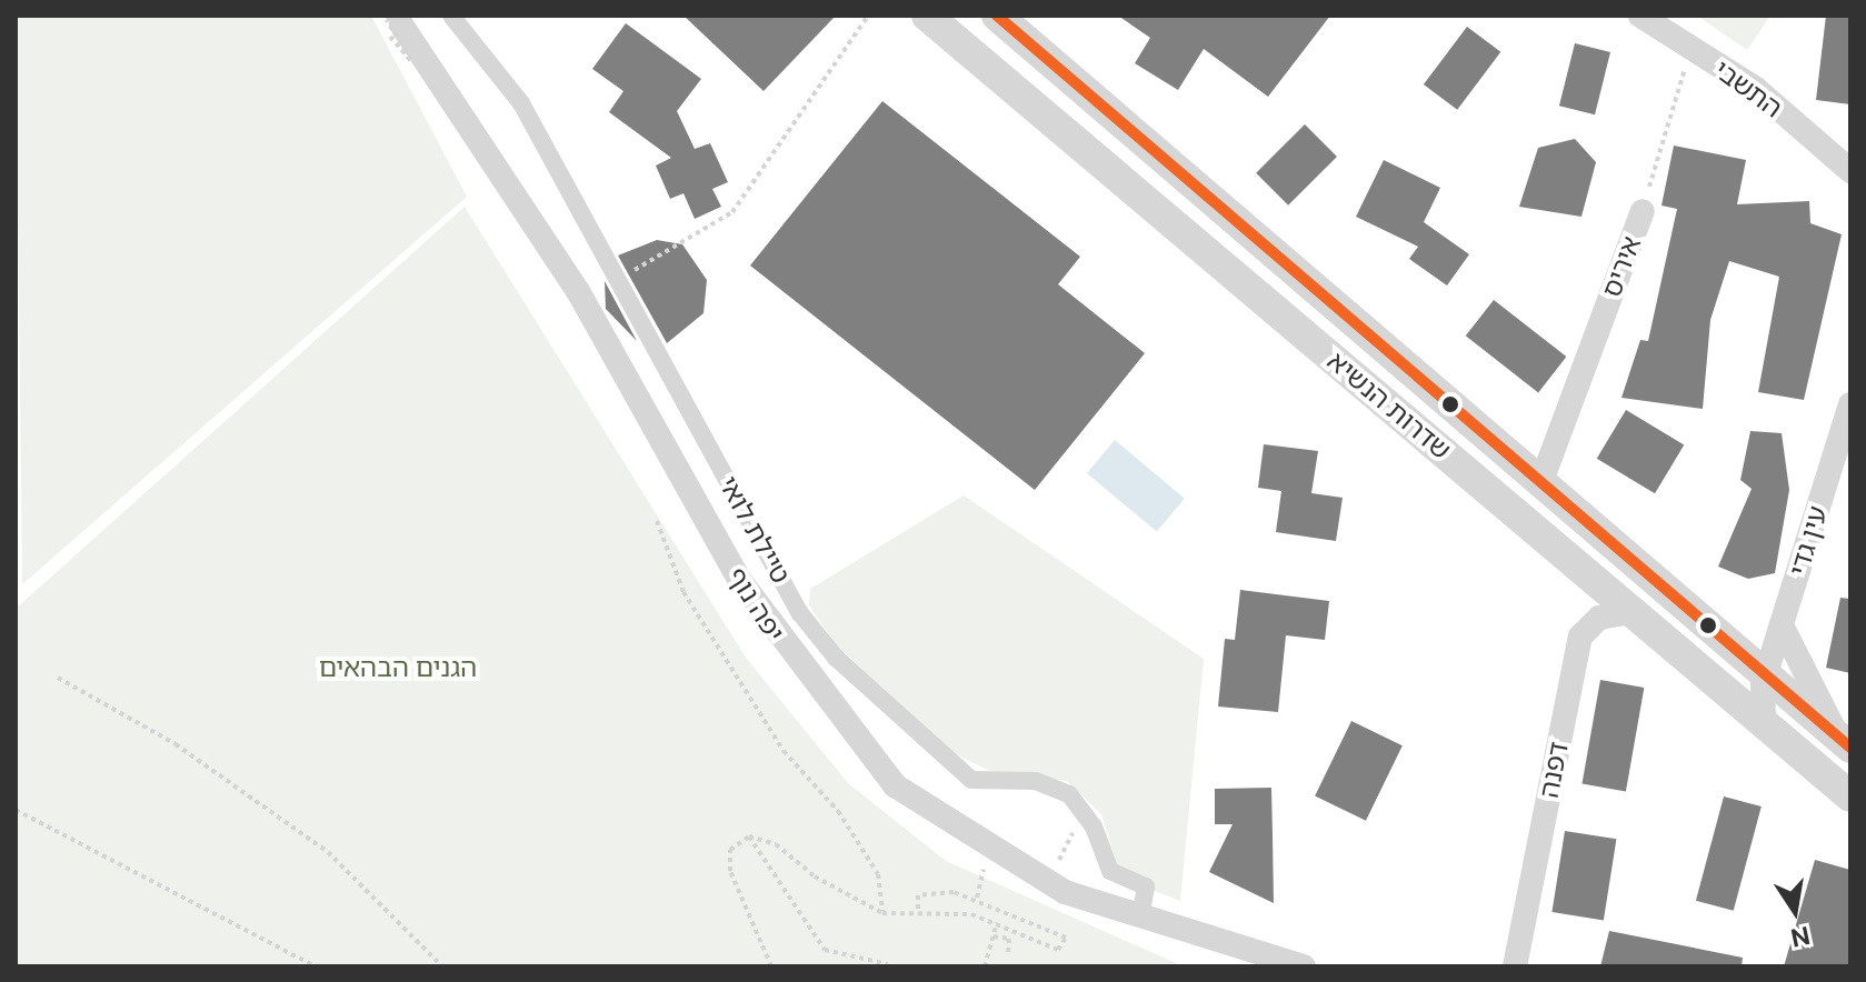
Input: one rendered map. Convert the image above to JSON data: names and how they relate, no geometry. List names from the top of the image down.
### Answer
{
  "streets": {
    "street": [
      "התשבי",
      "איריס",
      "שדרות הנשיא",
      "טיילת לואי",
      "עין גדי",
      "יפה נוף",
      "דפנה"
    ]
  },
  "crossings": [
    ["התשבי", "איריס"],
    ["איריס", "שדרות הנשיא"],
    ["שדרות הנשיא", "עין גדי"],
    ["שדרות הנשיא", "דפנה"],
    ["טיילת לואי", "יפה נוף"]
  ],
  "parks": ["הגנים הבהאים"],
  "north": "bottom"
}
